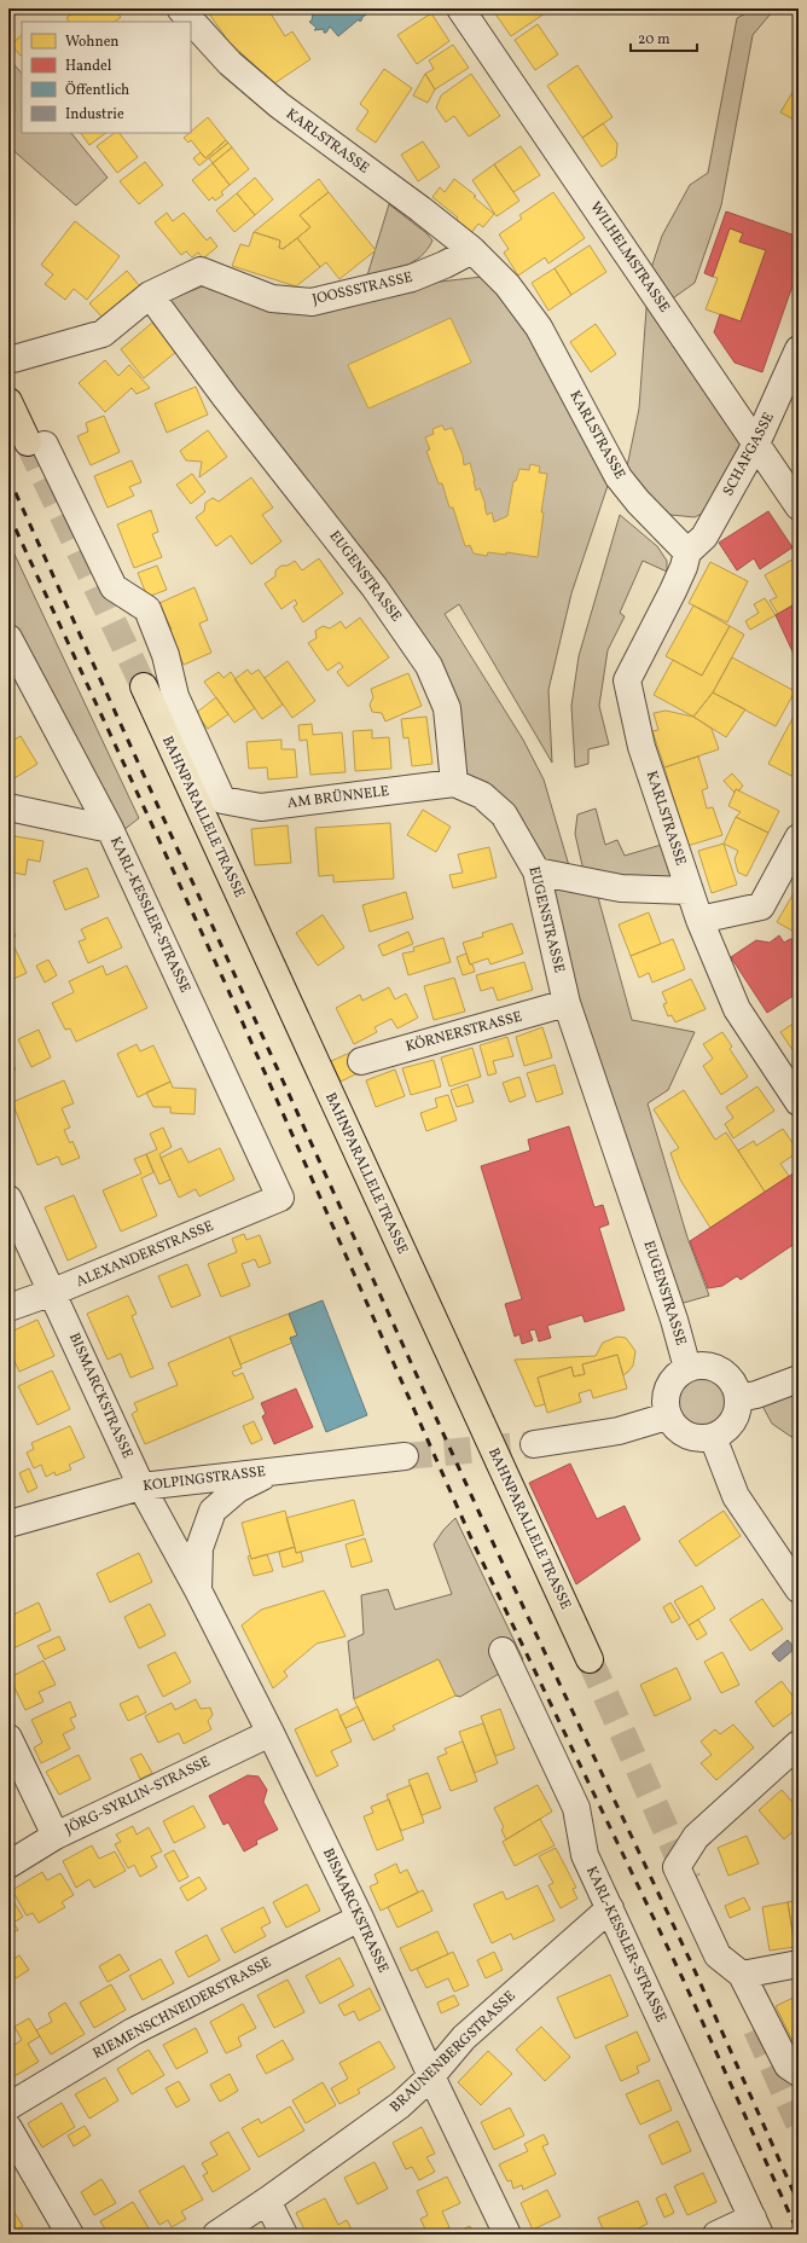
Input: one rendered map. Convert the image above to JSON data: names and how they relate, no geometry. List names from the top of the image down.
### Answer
{
  "streets": {
    "main road": ["BAHNPARALLELE TRASSE"],
    "street": [
      "KARLSTRASSE",
      "WILHELMSTRASSE",
      "JOOSSSTRASSE",
      "SCHAFGASSE",
      "EUGENSTRASSE",
      "AM BRÜNNELE",
      "KARL-KESSLER-STRASSE",
      "KÖRNERSTRASSE",
      "ALEXANDERSTRASSE",
      "BISMARCKSTRASSE",
      "KOLPINGSTRASSE",
      "JÖRG-SYRLIN-STRASSE",
      "RIEMENSCHNEIDERSTRASSE",
      "BRAUNENBERGSTRASSE"
    ]
  },
  "crossings": [
    ["KARLSTRASSE", "JOOSSSTRASSE"],
    ["KARLSTRASSE", "SCHAFGASSE"],
    ["WILHELMSTRASSE", "SCHAFGASSE"],
    ["JOOSSSTRASSE", "EUGENSTRASSE"],
    ["EUGENSTRASSE", "AM BRÜNNELE"],
    ["EUGENSTRASSE", "KÖRNERSTRASSE"],
    ["KARL-KESSLER-STRASSE", "ALEXANDERSTRASSE"],
    ["KARL-KESSLER-STRASSE", "BRAUNENBERGSTRASSE"],
    ["ALEXANDERSTRASSE", "BISMARCKSTRASSE"],
    ["BISMARCKSTRASSE", "KOLPINGSTRASSE"],
    ["BISMARCKSTRASSE", "JÖRG-SYRLIN-STRASSE"],
    ["BISMARCKSTRASSE", "RIEMENSCHNEIDERSTRASSE"],
    ["BISMARCKSTRASSE", "BRAUNENBERGSTRASSE"]
  ],
  "legend": [
    "Wohnen",
    "Handel",
    "Öffentlich",
    "Industrie"
  ],
  "scale_bar": "20 m"
}
